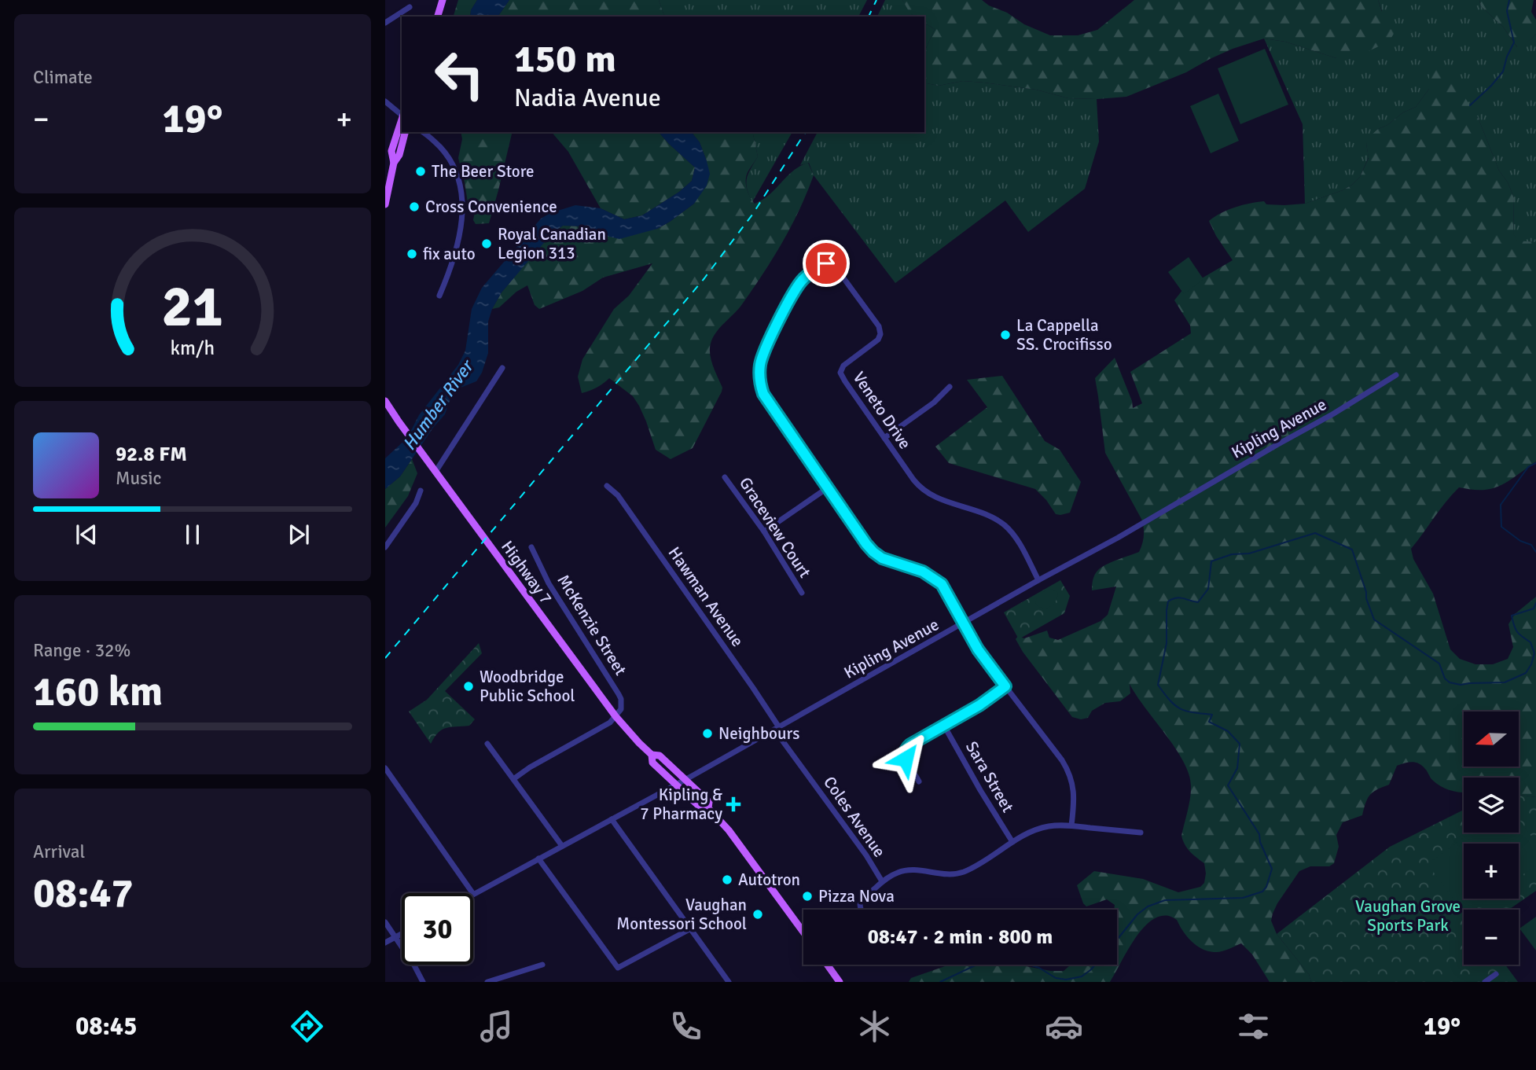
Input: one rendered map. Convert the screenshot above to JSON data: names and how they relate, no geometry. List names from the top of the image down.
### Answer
{
  "streets": {
    "main road": ["Highway 7"],
    "street": [
      "Veneto Drive",
      "Kipling Avenue",
      "Graceview Court",
      "Hawman Avenue",
      "McKenzie Street",
      "Sara Street",
      "Coles Avenue"
    ]
  },
  "crossings": [
    ["Veneto Drive", "Kipling Avenue"],
    ["Kipling Avenue", "Highway 7"],
    ["Kipling Avenue", "Hawman Avenue"],
    ["Kipling Avenue", "Coles Avenue"],
    ["Highway 7", "McKenzie Street"],
    ["Hawman Avenue", "Coles Avenue"]
  ],
  "water": ["Humber River"],
  "parks": ["Vaughan Grove Sports Park"],
  "places": {
    "other": [
      "The Beer Store",
      "Cross Convenience",
      "Royal Canadian Legion 313",
      "fix auto",
      "La Cappella SS. Crocifisso",
      "Woodbridge Public School",
      "Neighbours",
      "Autotron",
      "Pizza Nova",
      "Vaughan Montessori School"
    ],
    "health": ["Kipling & 7 Pharmacy"]
  },
  "north": "left",
  "page": {
    "tile": [
      "Climate",
      ["Range · 32%", "160 km"],
      ["Arrival", "08:47"]
    ],
    "turn": ["150 m", "Nadia Avenue"],
    "heat": ["−", "19°", "+"],
    "song": ["92.8 FM", "Music"],
    "map_buttons": ["+", "−"],
    "limit": "30",
    "trip": "08:47 · 2 min · 800 m",
    "tabs": ["08:45", "19°"],
    "gauge": ["21", "km/h"]
  }
}
